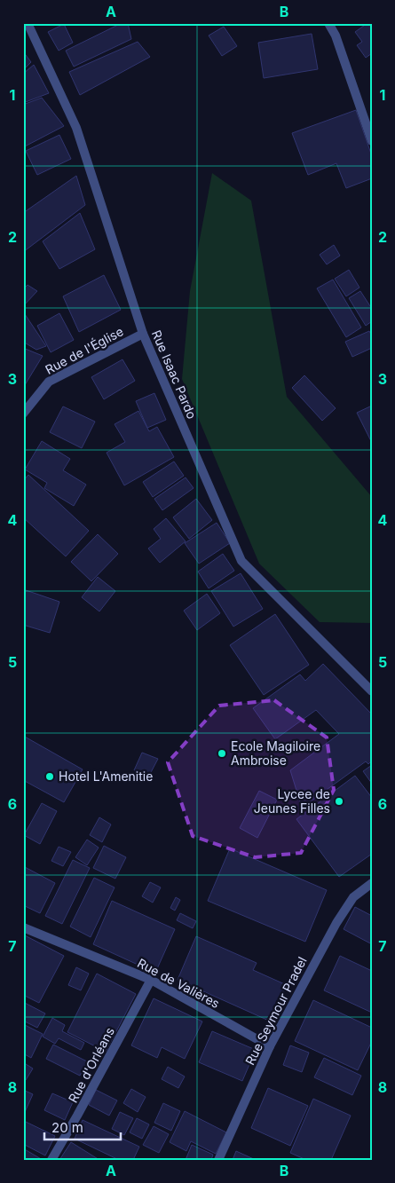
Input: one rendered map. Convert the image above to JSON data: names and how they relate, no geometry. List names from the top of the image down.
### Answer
{
  "streets": {
    "street": [
      "Rue de l'Église",
      "Rue Isaac Pardo",
      "Rue de Valières",
      "Rue Seymour Pradel",
      "Rue d'Orléans"
    ]
  },
  "crossings": [
    ["Rue de l'Église", "Rue Isaac Pardo"],
    ["Rue de Valières", "Rue Seymour Pradel"],
    ["Rue de Valières", "Rue d'Orléans"]
  ],
  "places": ["Ecole Magiloire Ambroise", "Hotel L'Amenitie", "Lycee de Jeunes Filles"],
  "scale_bar": "20 m",
  "grid": {
    "columns": ["A", "B"],
    "rows": [
      "1",
      "2",
      "3",
      "4",
      "5",
      "6",
      "7",
      "8"
    ]
  }
}
